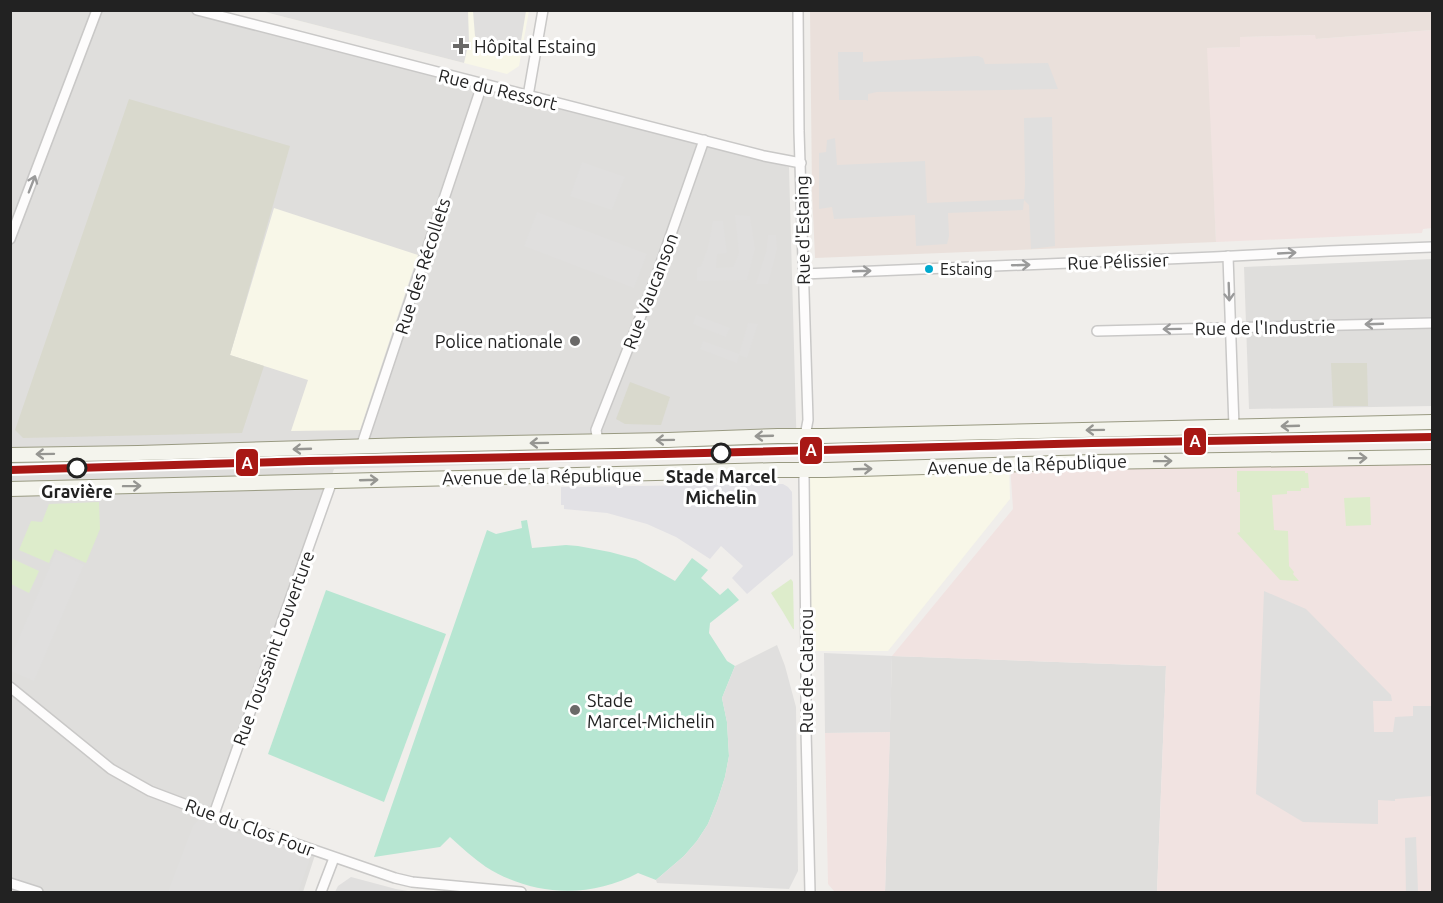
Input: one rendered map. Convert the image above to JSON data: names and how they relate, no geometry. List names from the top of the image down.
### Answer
{
  "streets": {
    "main road": ["Avenue de la République"],
    "street": [
      "Rue du Ressort",
      "Rue d'Estaing",
      "Rue Pélissier",
      "Rue des Récollets",
      "Rue Vaucanson",
      "Rue de l'Industrie",
      "Rue Toussaint Louverture",
      "Rue de Catarou",
      "Rue du Clos Four"
    ]
  },
  "crossings": [
    ["Rue du Ressort", "Rue d'Estaing"],
    ["Rue du Ressort", "Rue des Récollets"],
    ["Rue du Ressort", "Rue Vaucanson"],
    ["Rue d'Estaing", "Rue Pélissier"],
    ["Rue d'Estaing", "Avenue de la République"],
    ["Rue d'Estaing", "Rue de Catarou"],
    ["Rue des Récollets", "Avenue de la République"],
    ["Rue Vaucanson", "Avenue de la République"],
    ["Avenue de la République", "Rue Toussaint Louverture"],
    ["Avenue de la République", "Rue de Catarou"],
    ["Rue Toussaint Louverture", "Rue du Clos Four"]
  ],
  "one_way": ["Rue Pélissier", "Rue de l'Industrie"],
  "places": {
    "health": ["Hôpital Estaing"],
    "other": [
      "Estaing",
      "Police nationale",
      "Stade Marcel Michelin",
      "Gravière",
      "Stade Marcel-Michelin"
    ]
  },
  "lines": ["transit line A"]
}
